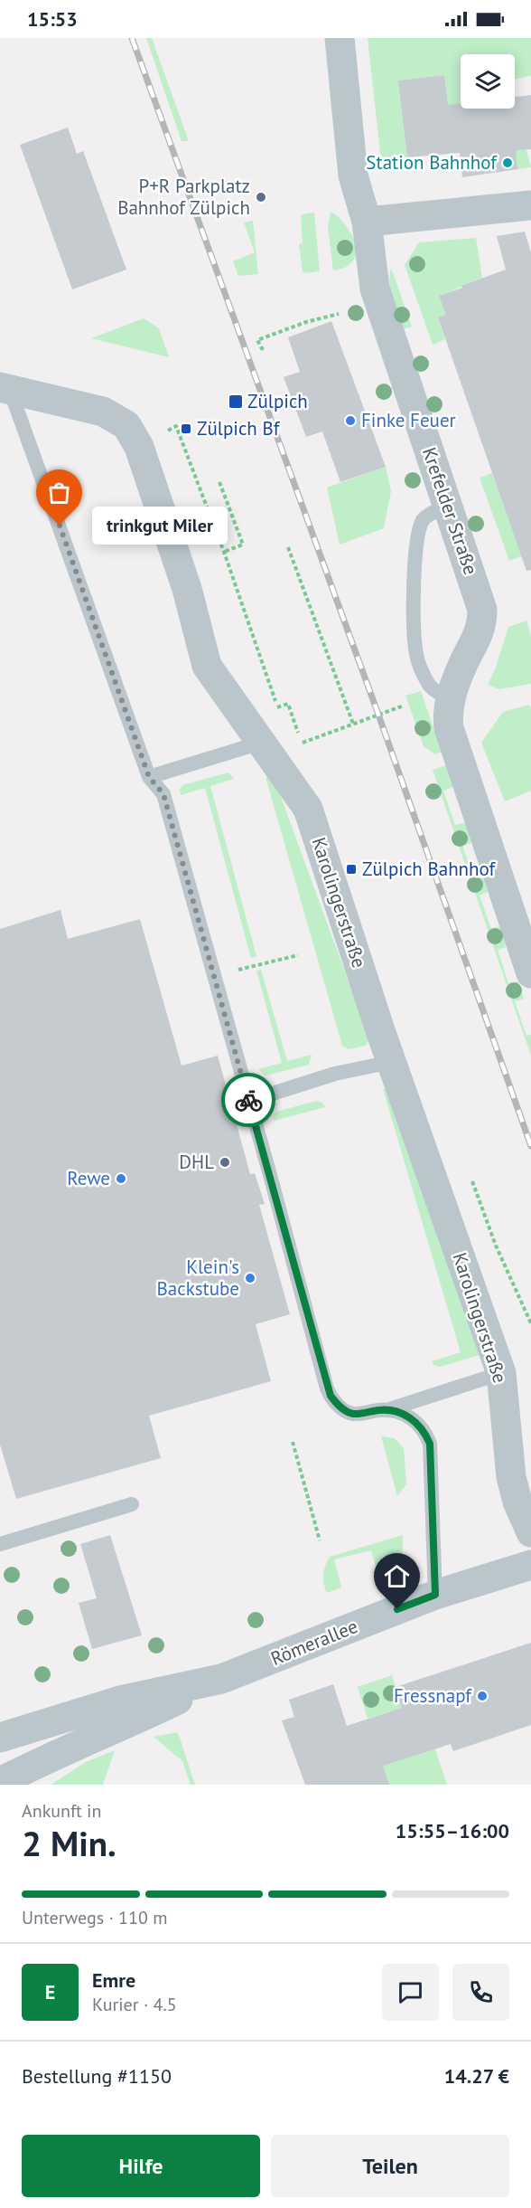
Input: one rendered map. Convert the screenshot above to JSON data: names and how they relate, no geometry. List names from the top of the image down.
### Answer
{
  "streets": {
    "street": ["Krefelder Straße", "Karolingerstraße", "Römerallee"]
  },
  "places": {
    "other": [
      "Station Bahnhof",
      "P+R Parkplatz Bahnhof Zülpich",
      "Finke Feuer",
      "trinkgut Miler",
      "DHL",
      "Rewe",
      "Klein's Backstube",
      "Fressnapf"
    ],
    "transit": ["Zülpich", "Zülpich Bf", "Zülpich Bahnhof"]
  },
  "page": {
    "status": "15:53",
    "bubble": "trinkgut Miler",
    "heading": ["2 Min.", "Ankunft in", "15:55–16:00"],
    "panel": [
      "Emre",
      "Kurier · 4.5",
      "Bestellung #1150",
      "14.27 €"
    ],
    "bar": "Unterwegs · 110 m",
    "round": "E",
    "buttons": ["Hilfe", "Teilen"]
  }
}
